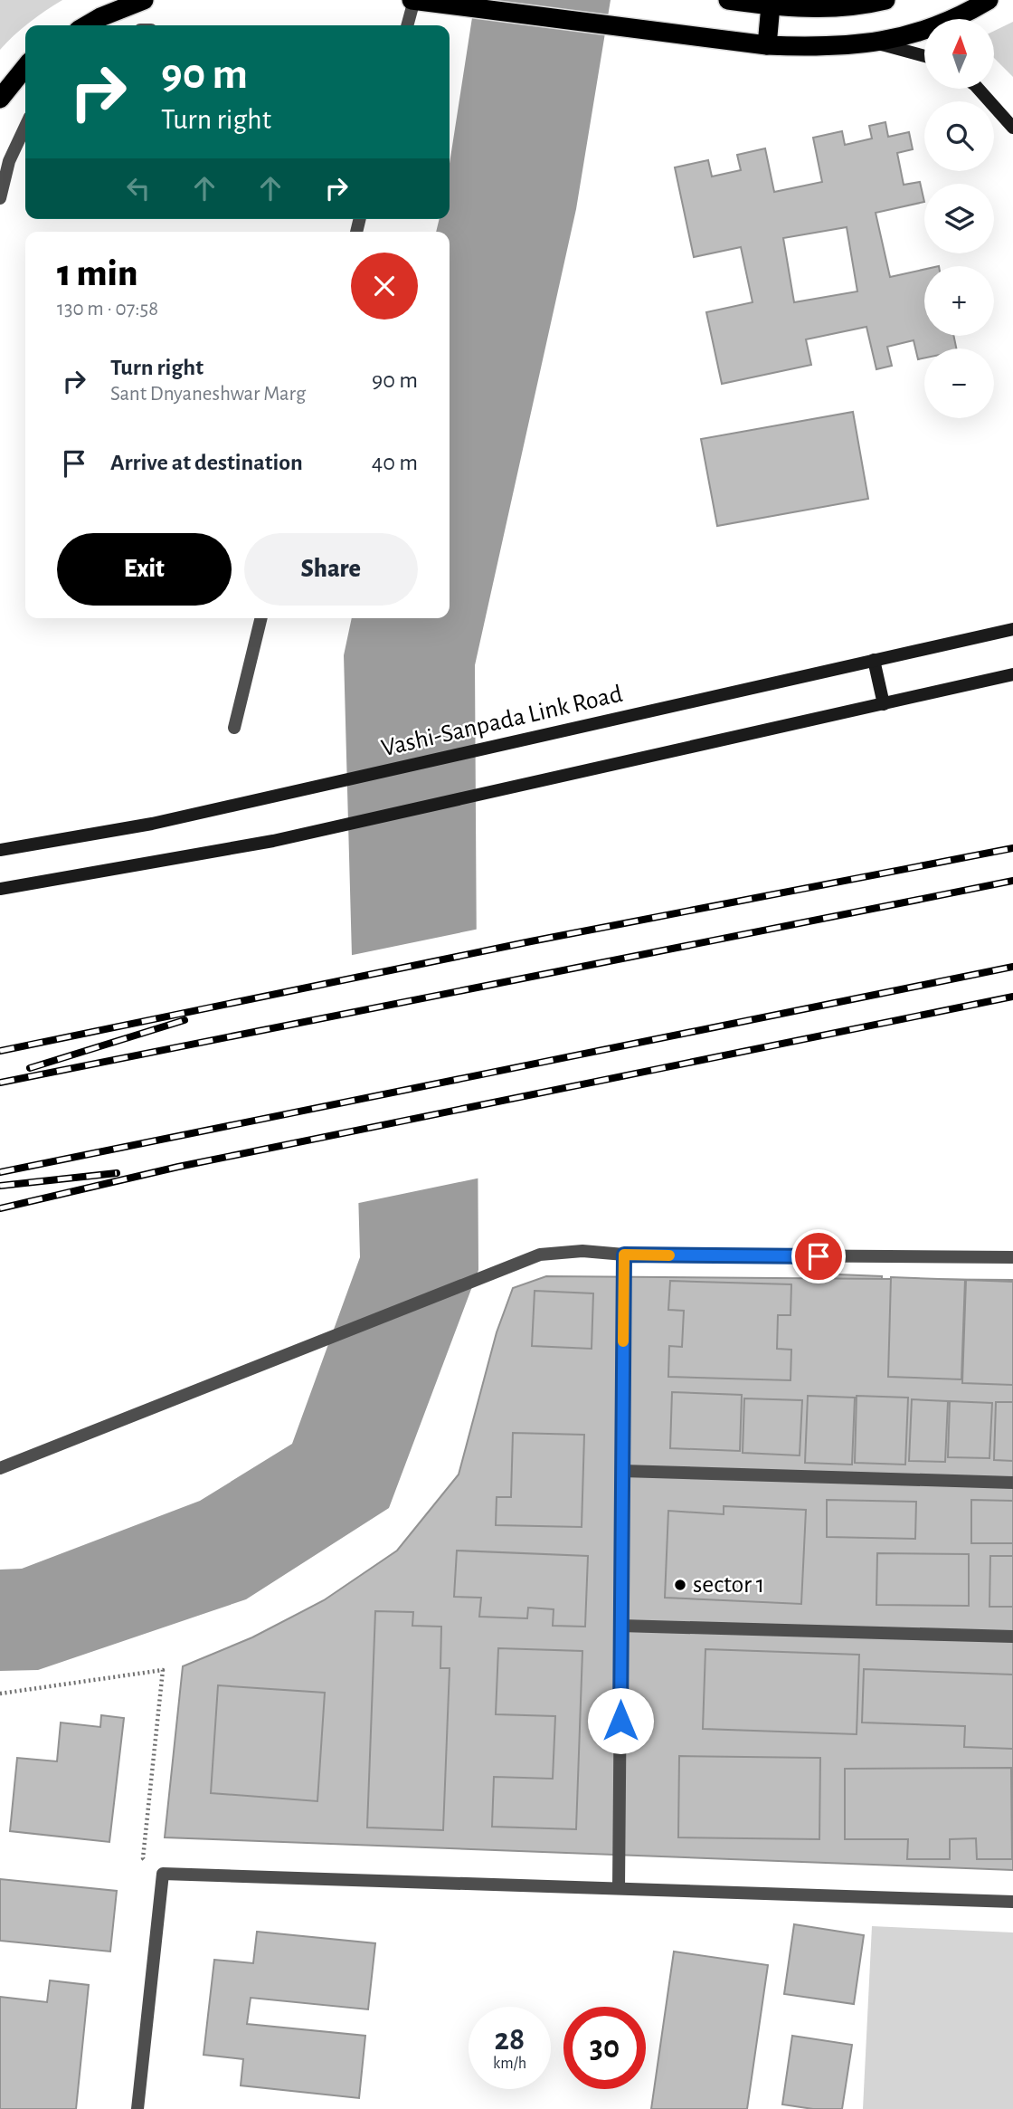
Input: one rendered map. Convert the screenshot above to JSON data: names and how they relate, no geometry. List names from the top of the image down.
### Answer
{
  "streets": {
    "main road": ["Vashi-Sanpada Link Road"]
  },
  "places": ["sector 1"],
  "north": "top",
  "page": {
    "map_buttons": ["+", "−"],
    "turn": ["90 m", "Turn right"],
    "heading": ["1 min", "130 m · 07:58"],
    "list": [
      {
        "name": "Turn right",
        "note": "Sant Dnyaneshwar Marg",
        "value": "90 m"
      },
      {
        "name": "Arrive at destination",
        "value": "40 m"
      }
    ],
    "buttons": ["Exit", "Share"],
    "speed": "28 km/h",
    "limit": "30"
  }
}
